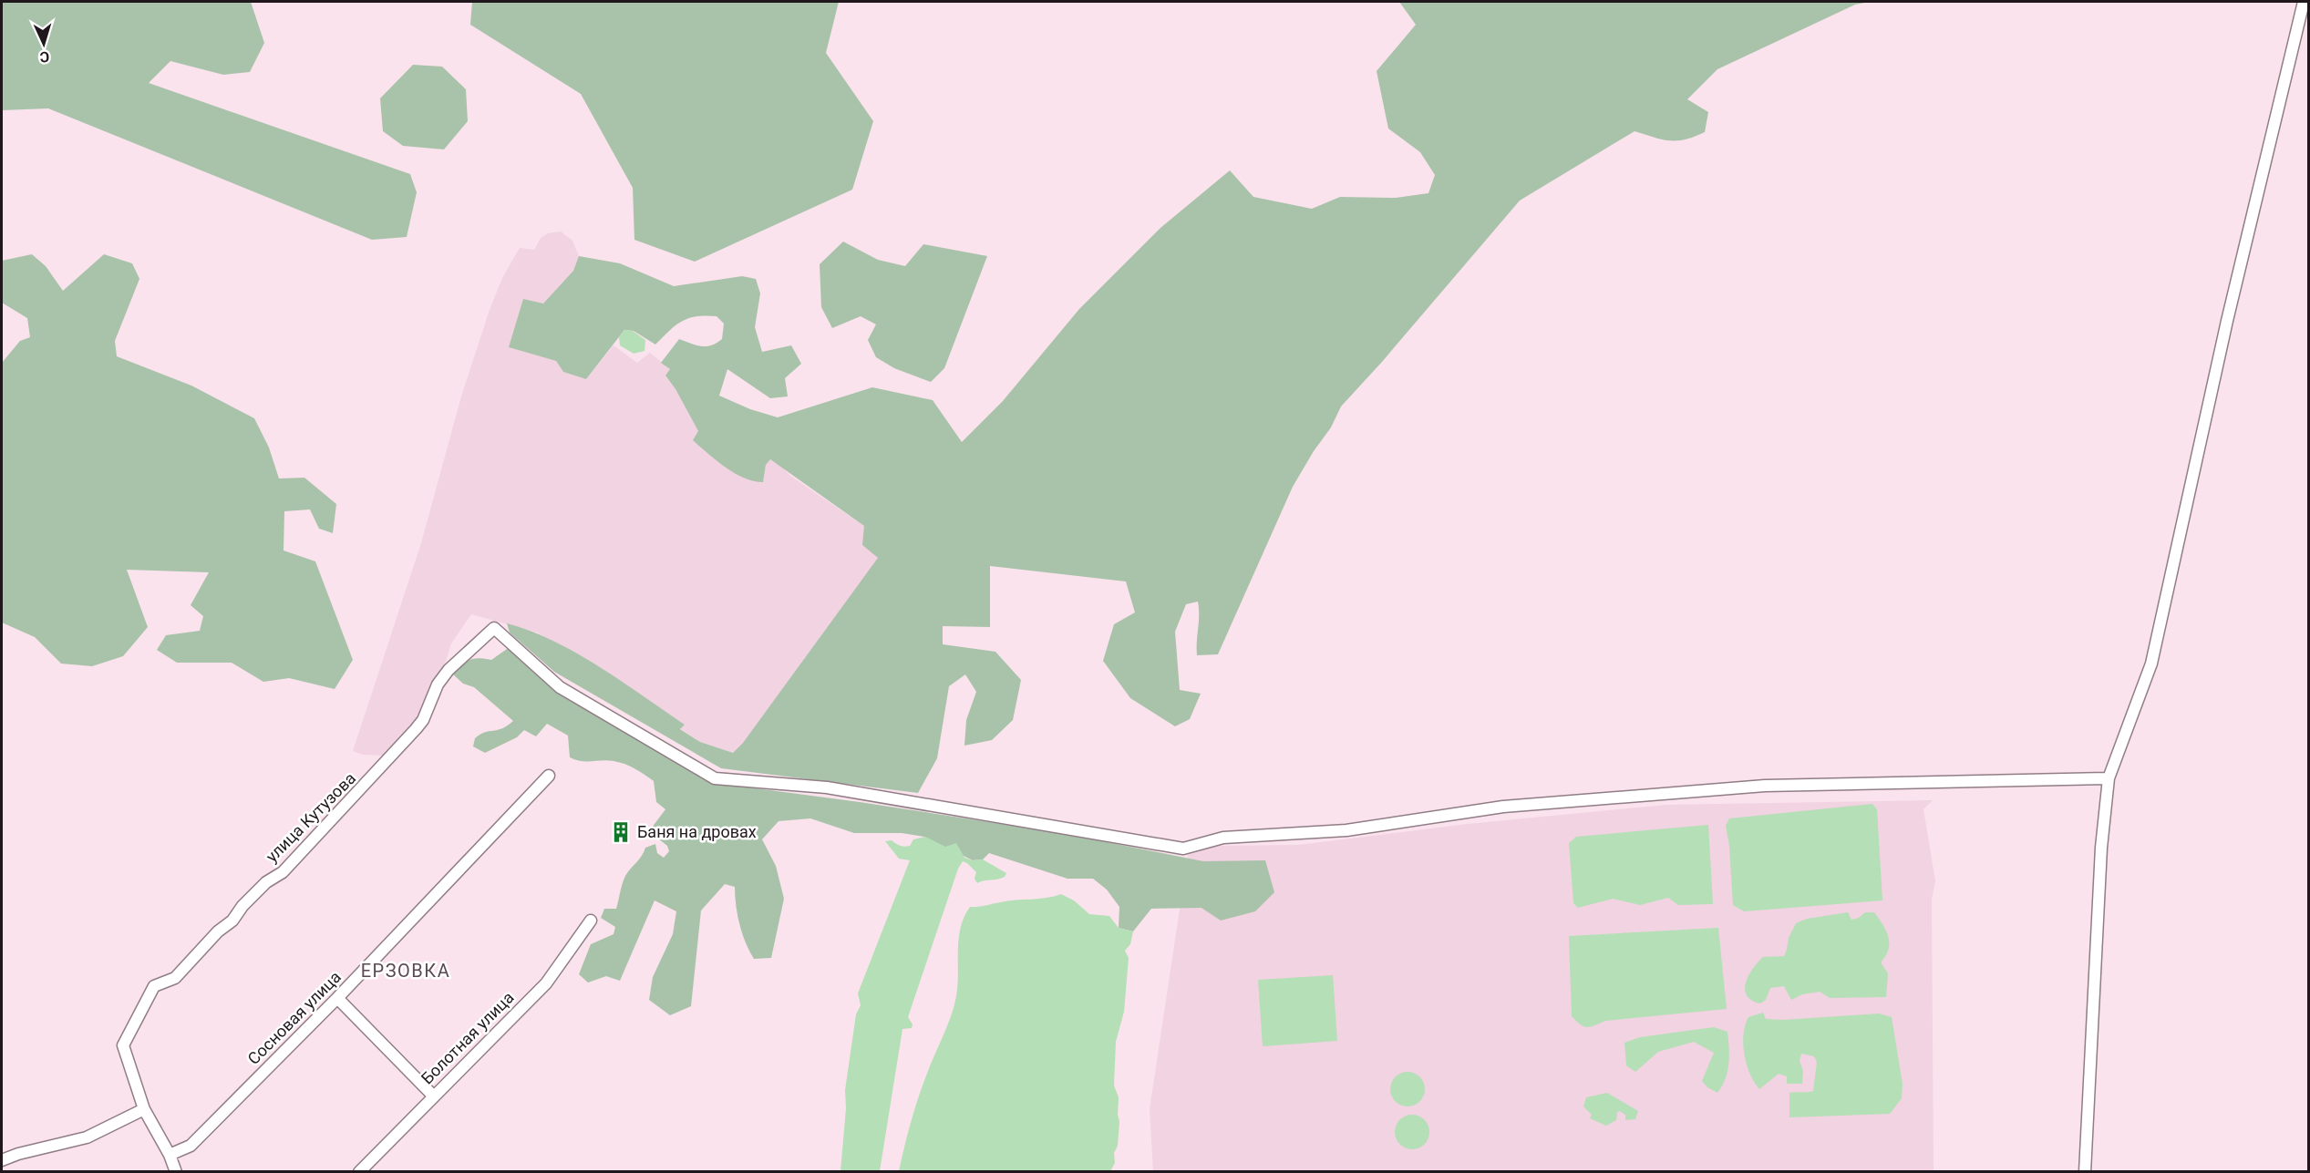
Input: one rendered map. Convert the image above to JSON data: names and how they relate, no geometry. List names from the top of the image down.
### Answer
{
  "streets": {
    "street": ["улица Кутузова", "Сосновая улица", "Болотная улица"]
  },
  "districts": ["ЕРЗОВКА"],
  "places": {
    "building": ["Баня на дровах"]
  },
  "north": "bottom"
}
